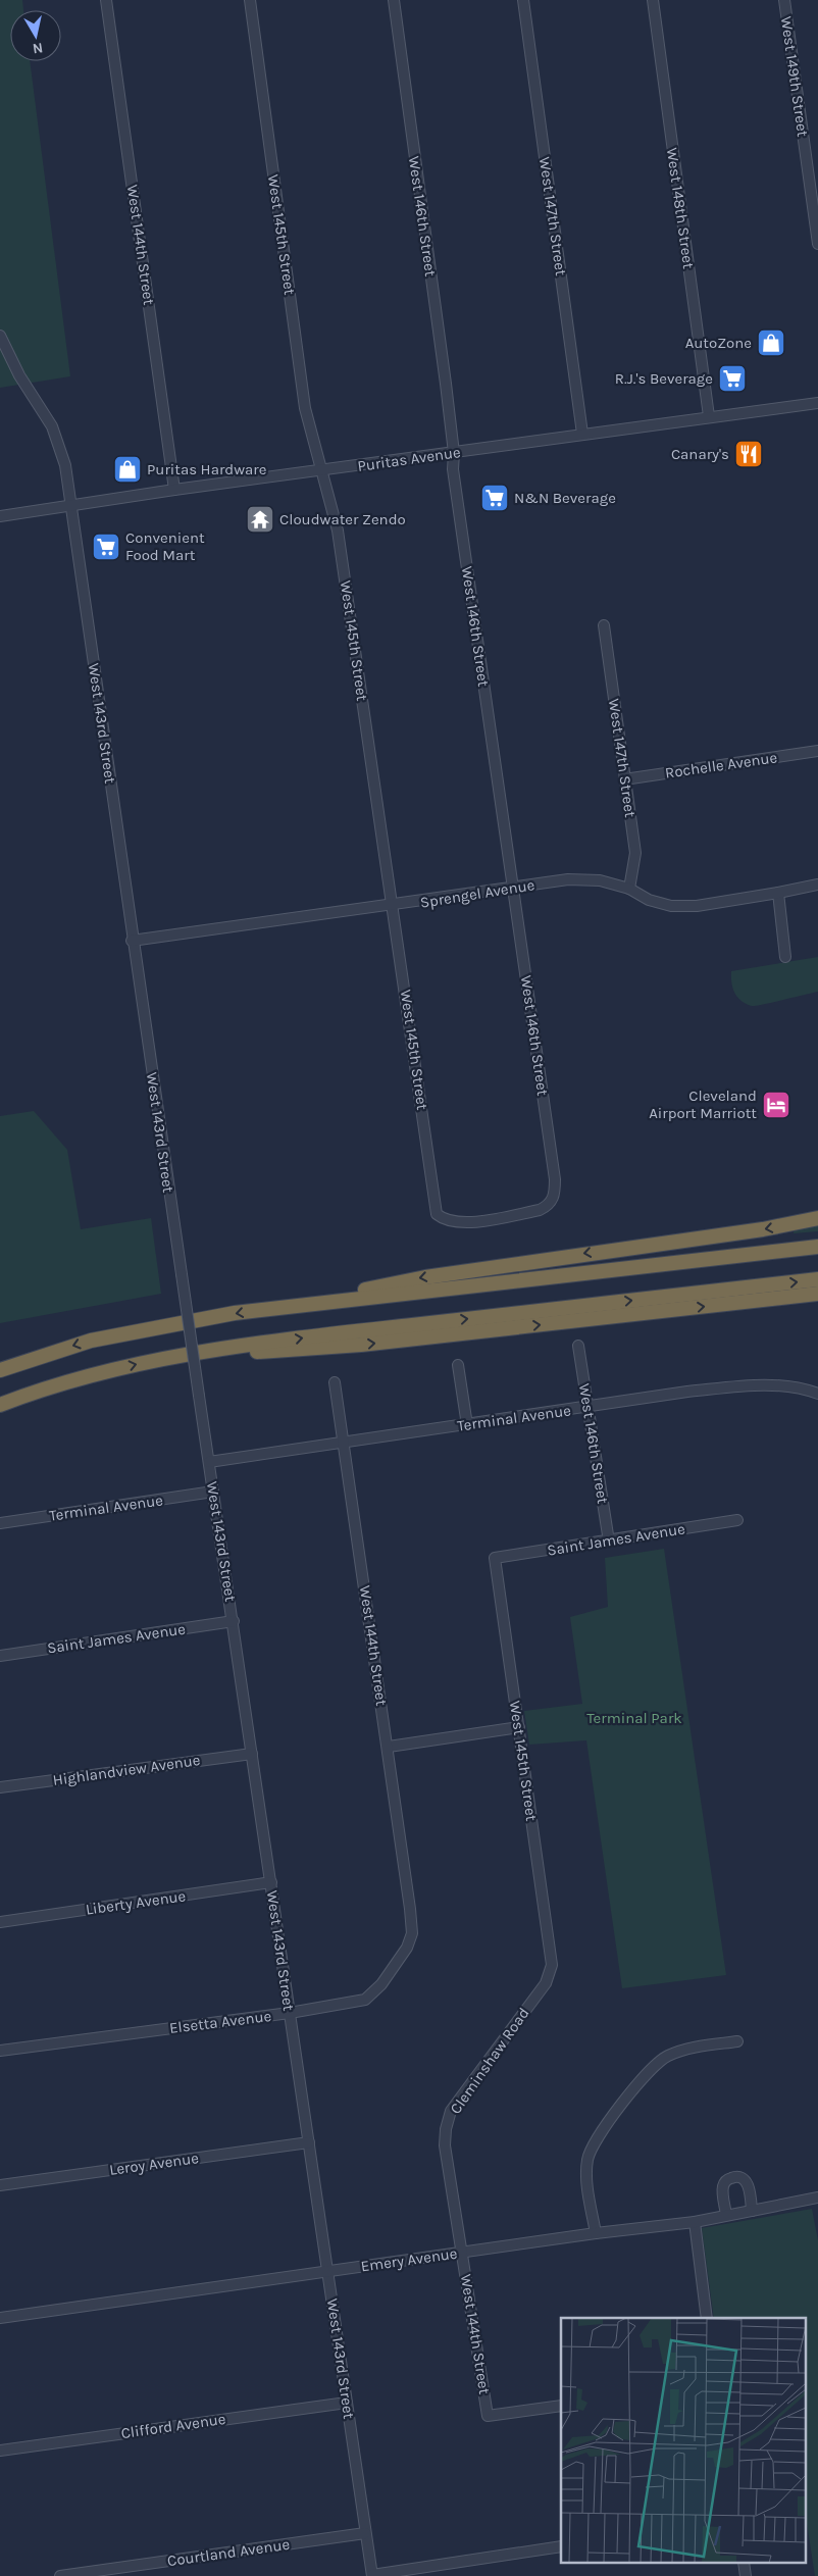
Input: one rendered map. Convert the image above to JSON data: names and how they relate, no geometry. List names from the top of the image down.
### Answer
{
  "streets": {
    "street": [
      "West 149th Street",
      "West 148th Street",
      "West 146th Street",
      "West 147th Street",
      "West 145th Street",
      "West 144th Street",
      "Puritas Avenue",
      "West 143rd Street",
      "Rochelle Avenue",
      "Sprengel Avenue",
      "Terminal Avenue",
      "Saint James Avenue",
      "Highlandview Avenue",
      "Liberty Avenue",
      "Elsetta Avenue",
      "Cleminshaw Road",
      "Leroy Avenue",
      "Emery Avenue",
      "Clifford Avenue",
      "Courtland Avenue"
    ]
  },
  "crossings": [
    ["West 148th Street", "Puritas Avenue"],
    ["West 146th Street", "West 145th Street"],
    ["West 146th Street", "Puritas Avenue"],
    ["West 146th Street", "Sprengel Avenue"],
    ["West 146th Street", "Terminal Avenue"],
    ["West 146th Street", "Saint James Avenue"],
    ["West 147th Street", "Puritas Avenue"],
    ["West 147th Street", "Rochelle Avenue"],
    ["West 147th Street", "Sprengel Avenue"],
    ["West 145th Street", "Puritas Avenue"],
    ["West 145th Street", "Sprengel Avenue"],
    ["West 145th Street", "Saint James Avenue"],
    ["West 145th Street", "Cleminshaw Road"],
    ["West 144th Street", "Puritas Avenue"],
    ["West 144th Street", "Terminal Avenue"],
    ["West 144th Street", "Elsetta Avenue"],
    ["West 144th Street", "Cleminshaw Road"],
    ["West 144th Street", "Emery Avenue"],
    ["Puritas Avenue", "West 143rd Street"],
    ["West 143rd Street", "Sprengel Avenue"],
    ["West 143rd Street", "Terminal Avenue"],
    ["West 143rd Street", "Saint James Avenue"],
    ["West 143rd Street", "Highlandview Avenue"],
    ["West 143rd Street", "Liberty Avenue"],
    ["West 143rd Street", "Elsetta Avenue"],
    ["West 143rd Street", "Leroy Avenue"],
    ["West 143rd Street", "Emery Avenue"],
    ["West 143rd Street", "Clifford Avenue"],
    ["West 143rd Street", "Courtland Avenue"],
    ["Cleminshaw Road", "Emery Avenue"]
  ],
  "parks": ["Terminal Park"],
  "places": {
    "shop": ["AutoZone", "Puritas Hardware"],
    "supermarket": ["R.J.'s Beverage", "N&N Beverage", "Convenient Food Mart"],
    "restaurant": ["Canary's"],
    "temple": ["Cloudwater Zendo"],
    "hotel": ["Cleveland Airport Marriott"]
  },
  "north": "bottom"
}
